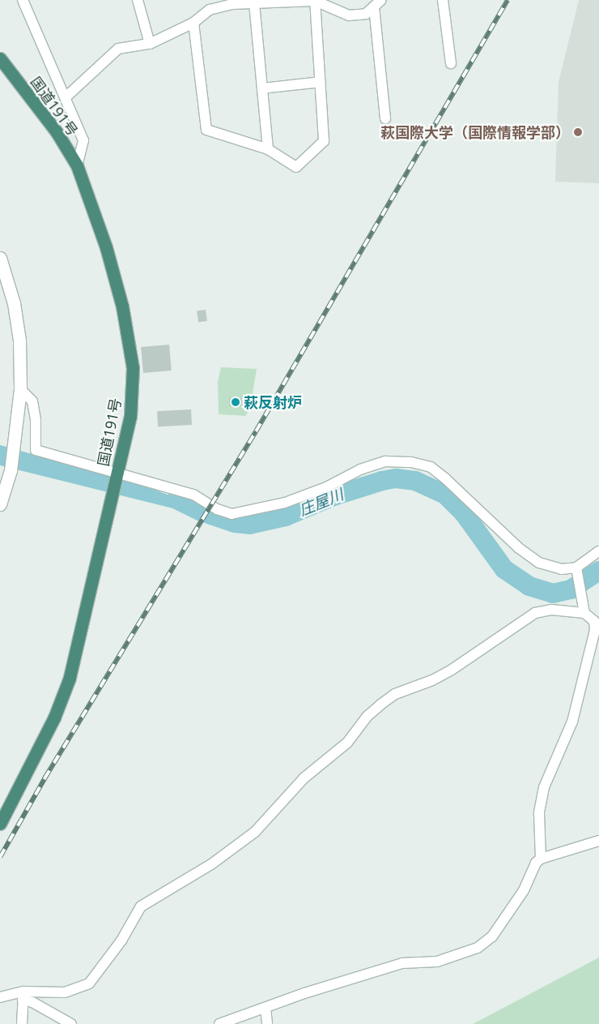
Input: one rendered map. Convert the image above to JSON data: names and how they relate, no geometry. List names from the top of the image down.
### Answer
{
  "streets": {
    "highway": ["国道191号"]
  },
  "water": ["庄屋川"],
  "places": ["萩国際大学（国際情報学部）", "萩反射炉"]
}
